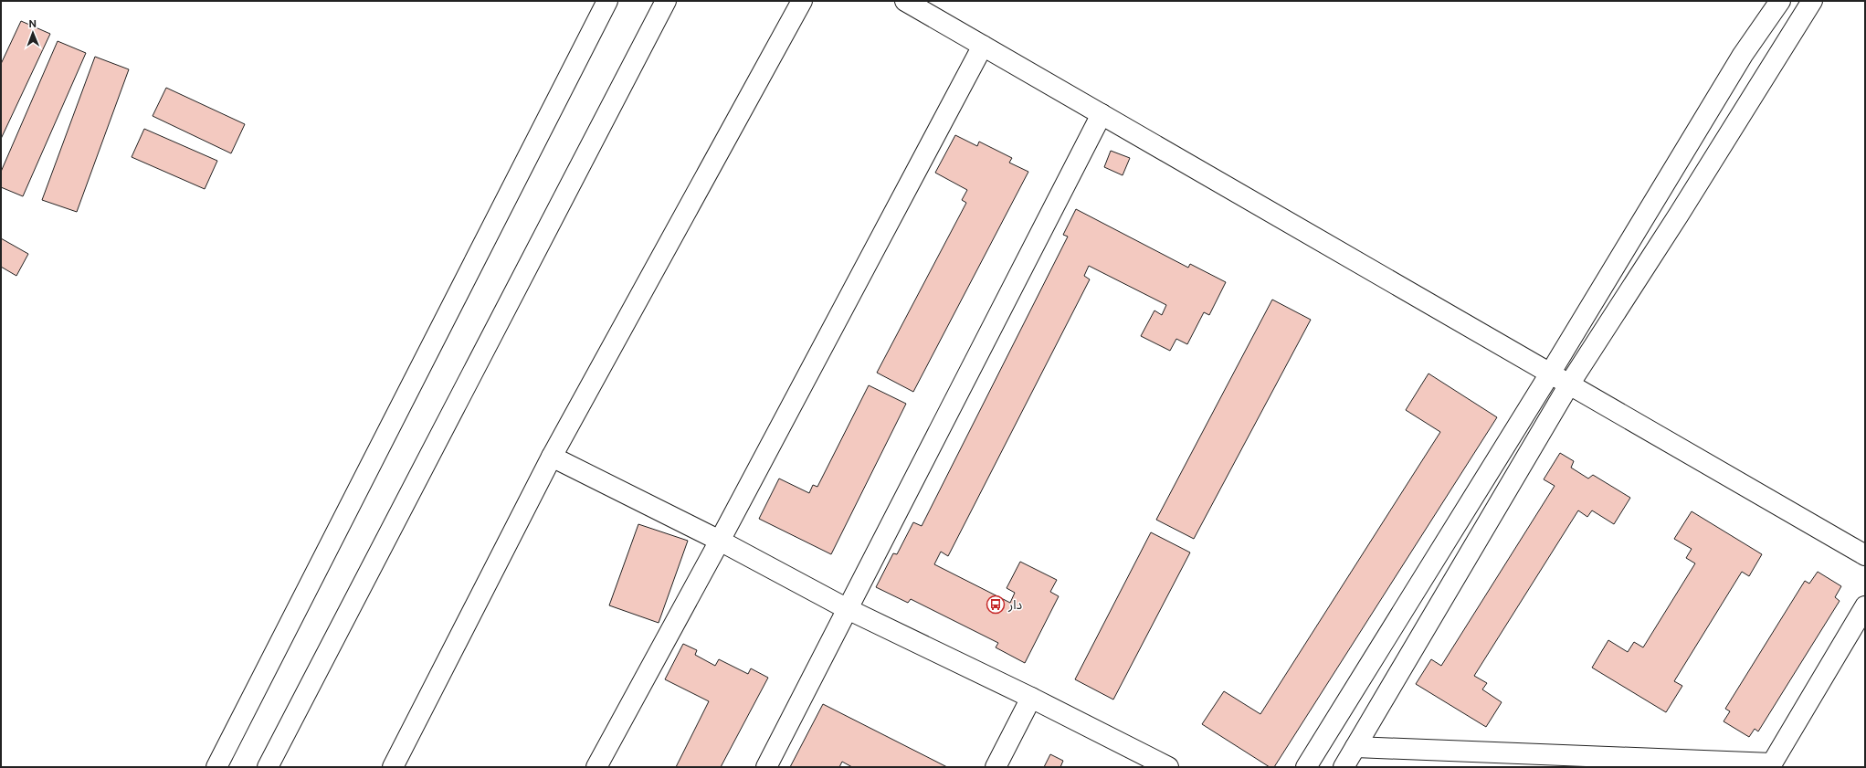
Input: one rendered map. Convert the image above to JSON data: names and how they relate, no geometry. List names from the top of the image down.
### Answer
{
  "places": {
    "bus stop": ["دار"]
  },
  "north": "top"
}
